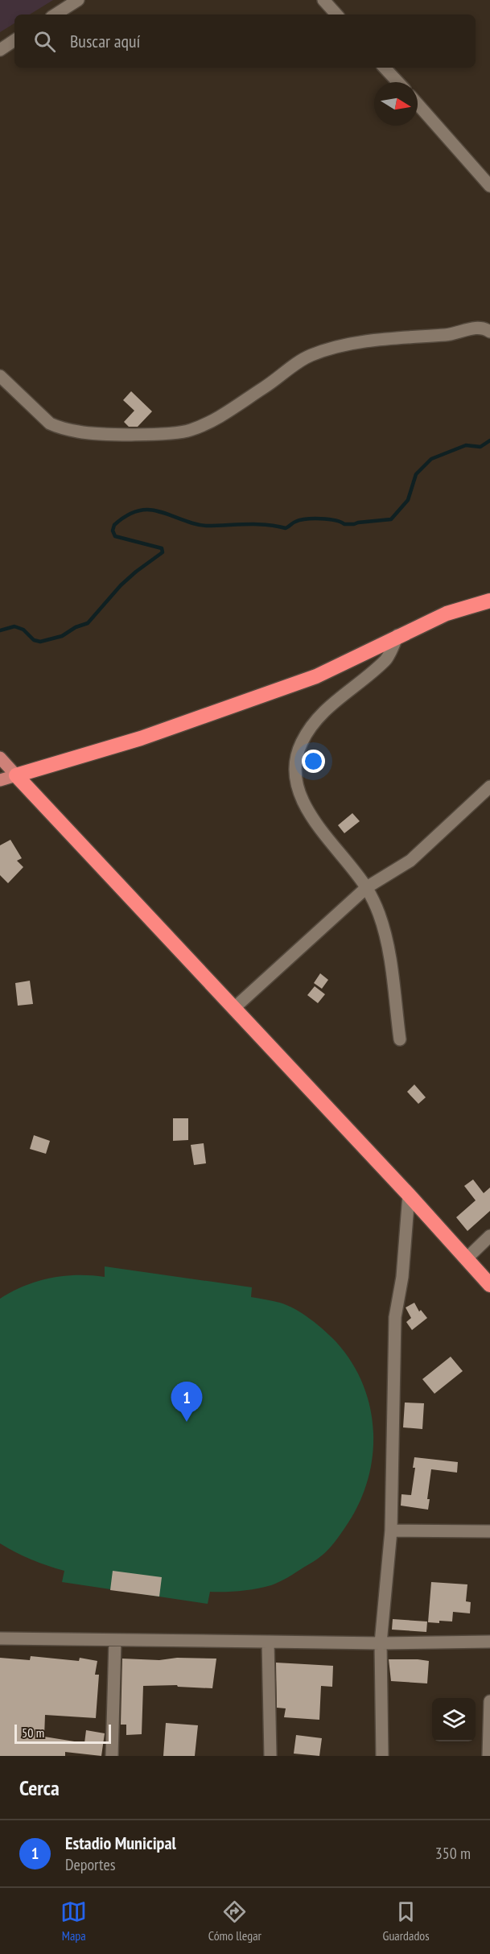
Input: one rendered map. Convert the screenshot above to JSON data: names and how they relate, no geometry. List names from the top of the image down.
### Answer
{
  "scale_bar": "50 m",
  "north": "right",
  "page": {
    "search": "Buscar aquí",
    "pins": "1",
    "scale": "50 m",
    "heading": "Cerca",
    "list": [
      {
        "mark": "1",
        "name": "Estadio Municipal",
        "note": "Deportes",
        "value": "350 m"
      }
    ],
    "nav": ["Mapa", "Cómo llegar", "Guardados"]
  }
}
